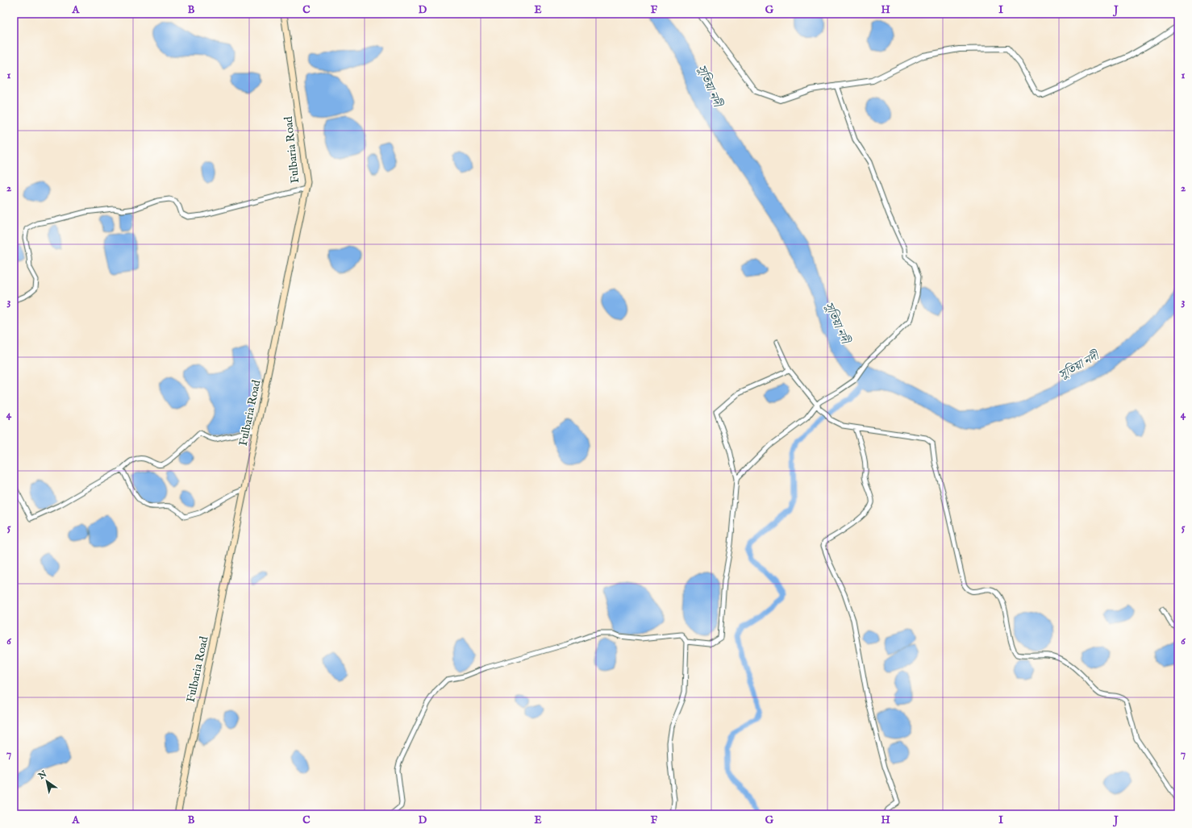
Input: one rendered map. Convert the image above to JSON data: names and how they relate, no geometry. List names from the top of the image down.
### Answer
{
  "streets": {
    "main road": ["Fulbaria Road"]
  },
  "water": ["সুতিয়া নদী"],
  "north": "top left",
  "grid": {
    "columns": [
      "A",
      "B",
      "C",
      "D",
      "E",
      "F",
      "G",
      "H",
      "I",
      "J"
    ],
    "rows": [
      "1",
      "2",
      "3",
      "4",
      "5",
      "6",
      "7"
    ]
  }
}
